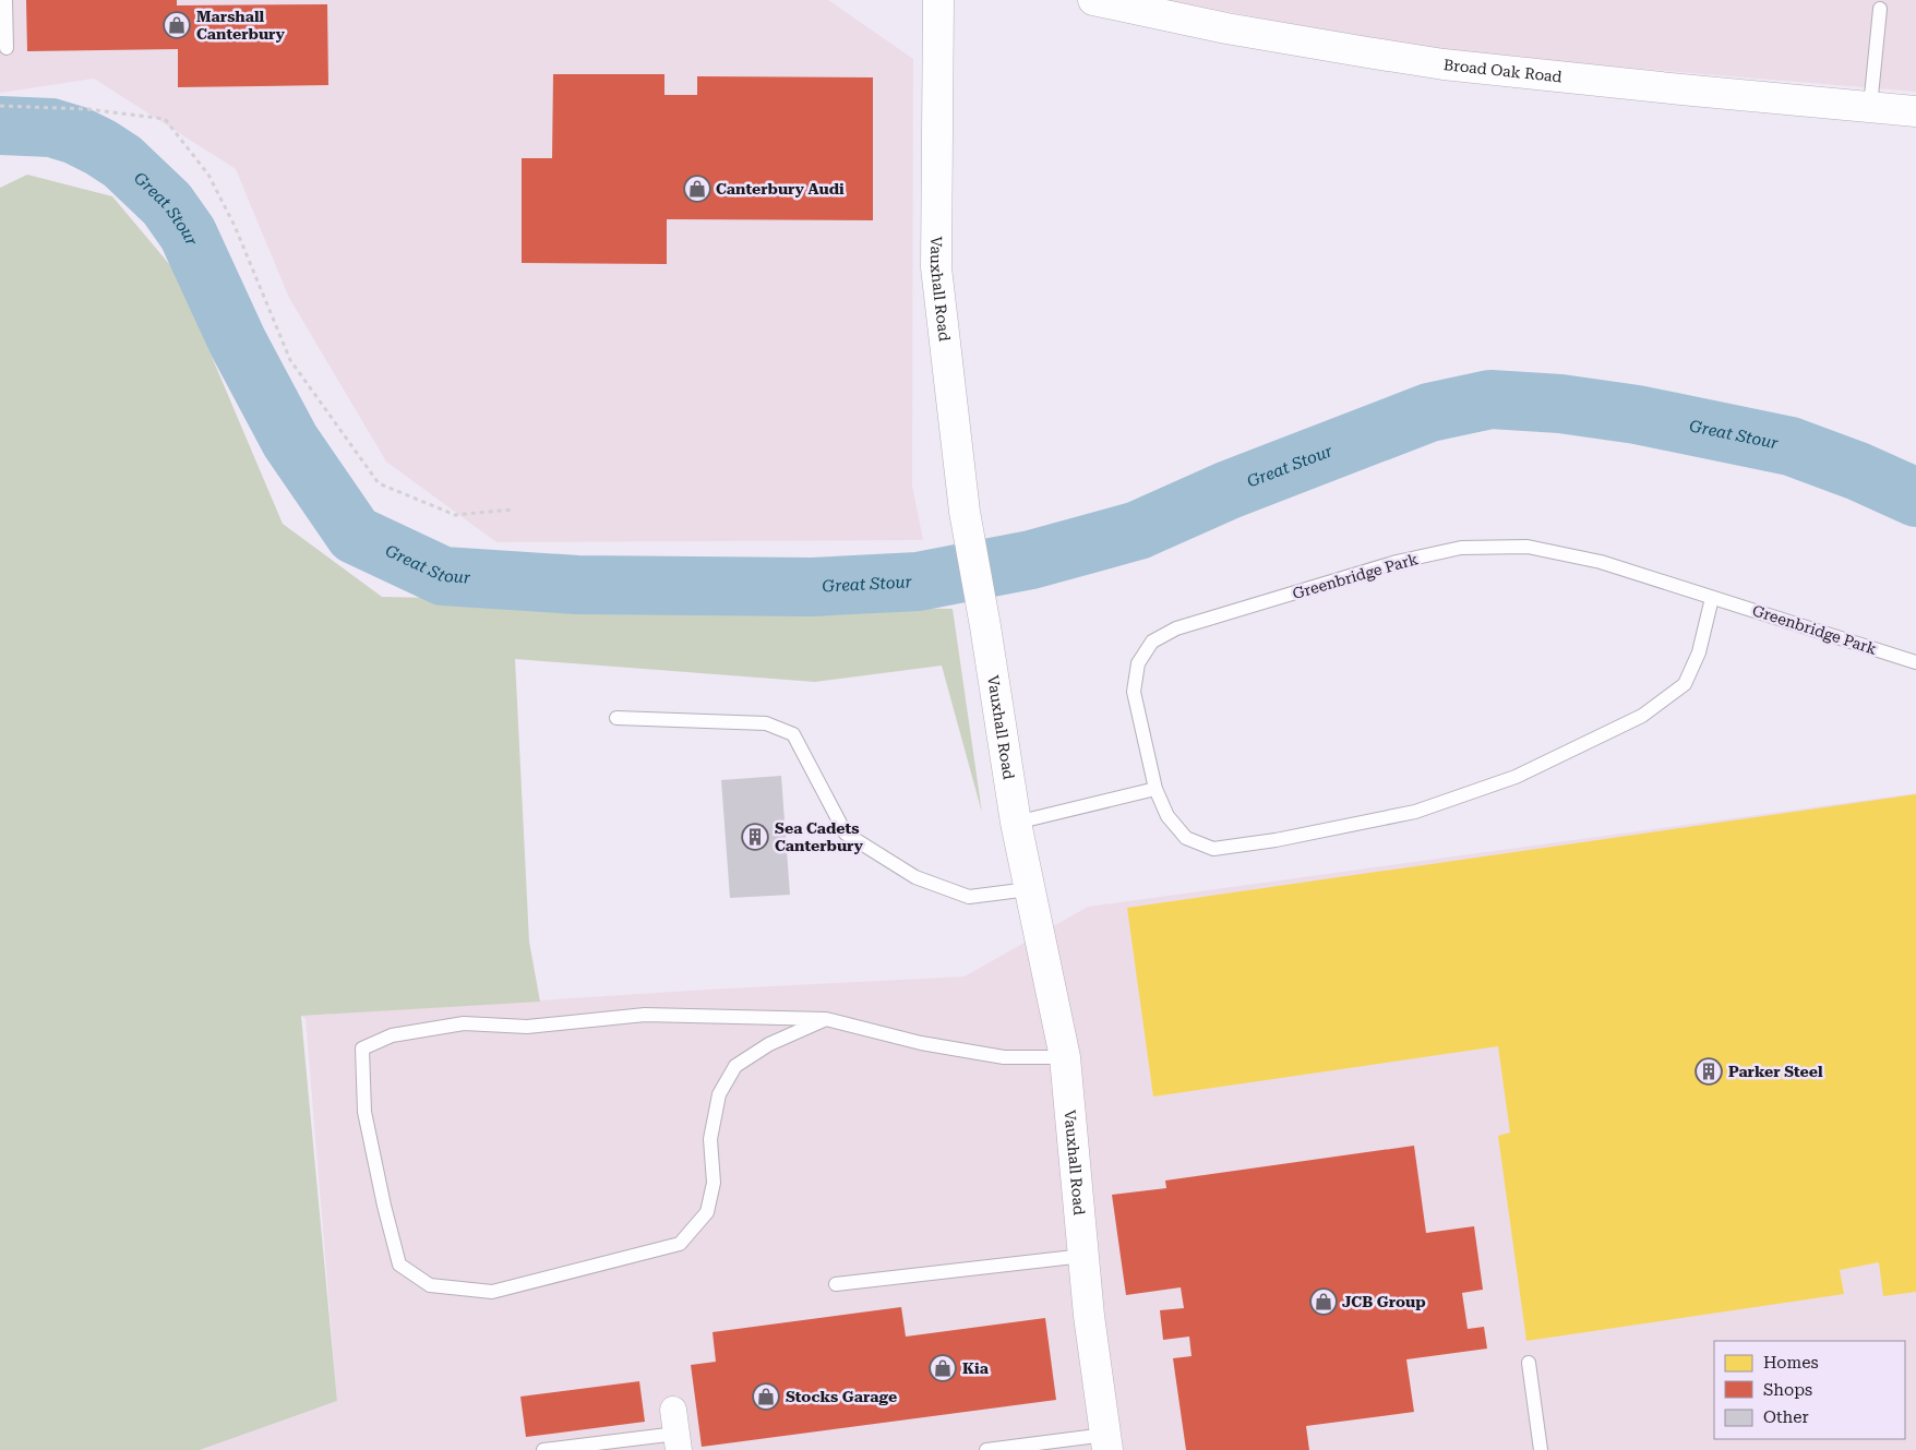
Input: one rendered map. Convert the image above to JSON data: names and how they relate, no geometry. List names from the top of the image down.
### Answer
{
  "streets": {
    "street": ["Broad Oak Road", "Vauxhall Road"],
    "lane": ["Greenbridge Park"]
  },
  "water": ["Great Stour"],
  "places": {
    "shop": [
      "Marshall Canterbury",
      "Canterbury Audi",
      "JCB Group",
      "Kia",
      "Stocks Garage"
    ],
    "building": ["Sea Cadets Canterbury", "Parker Steel"]
  },
  "legend": ["Homes", "Shops", "Other"]
}
